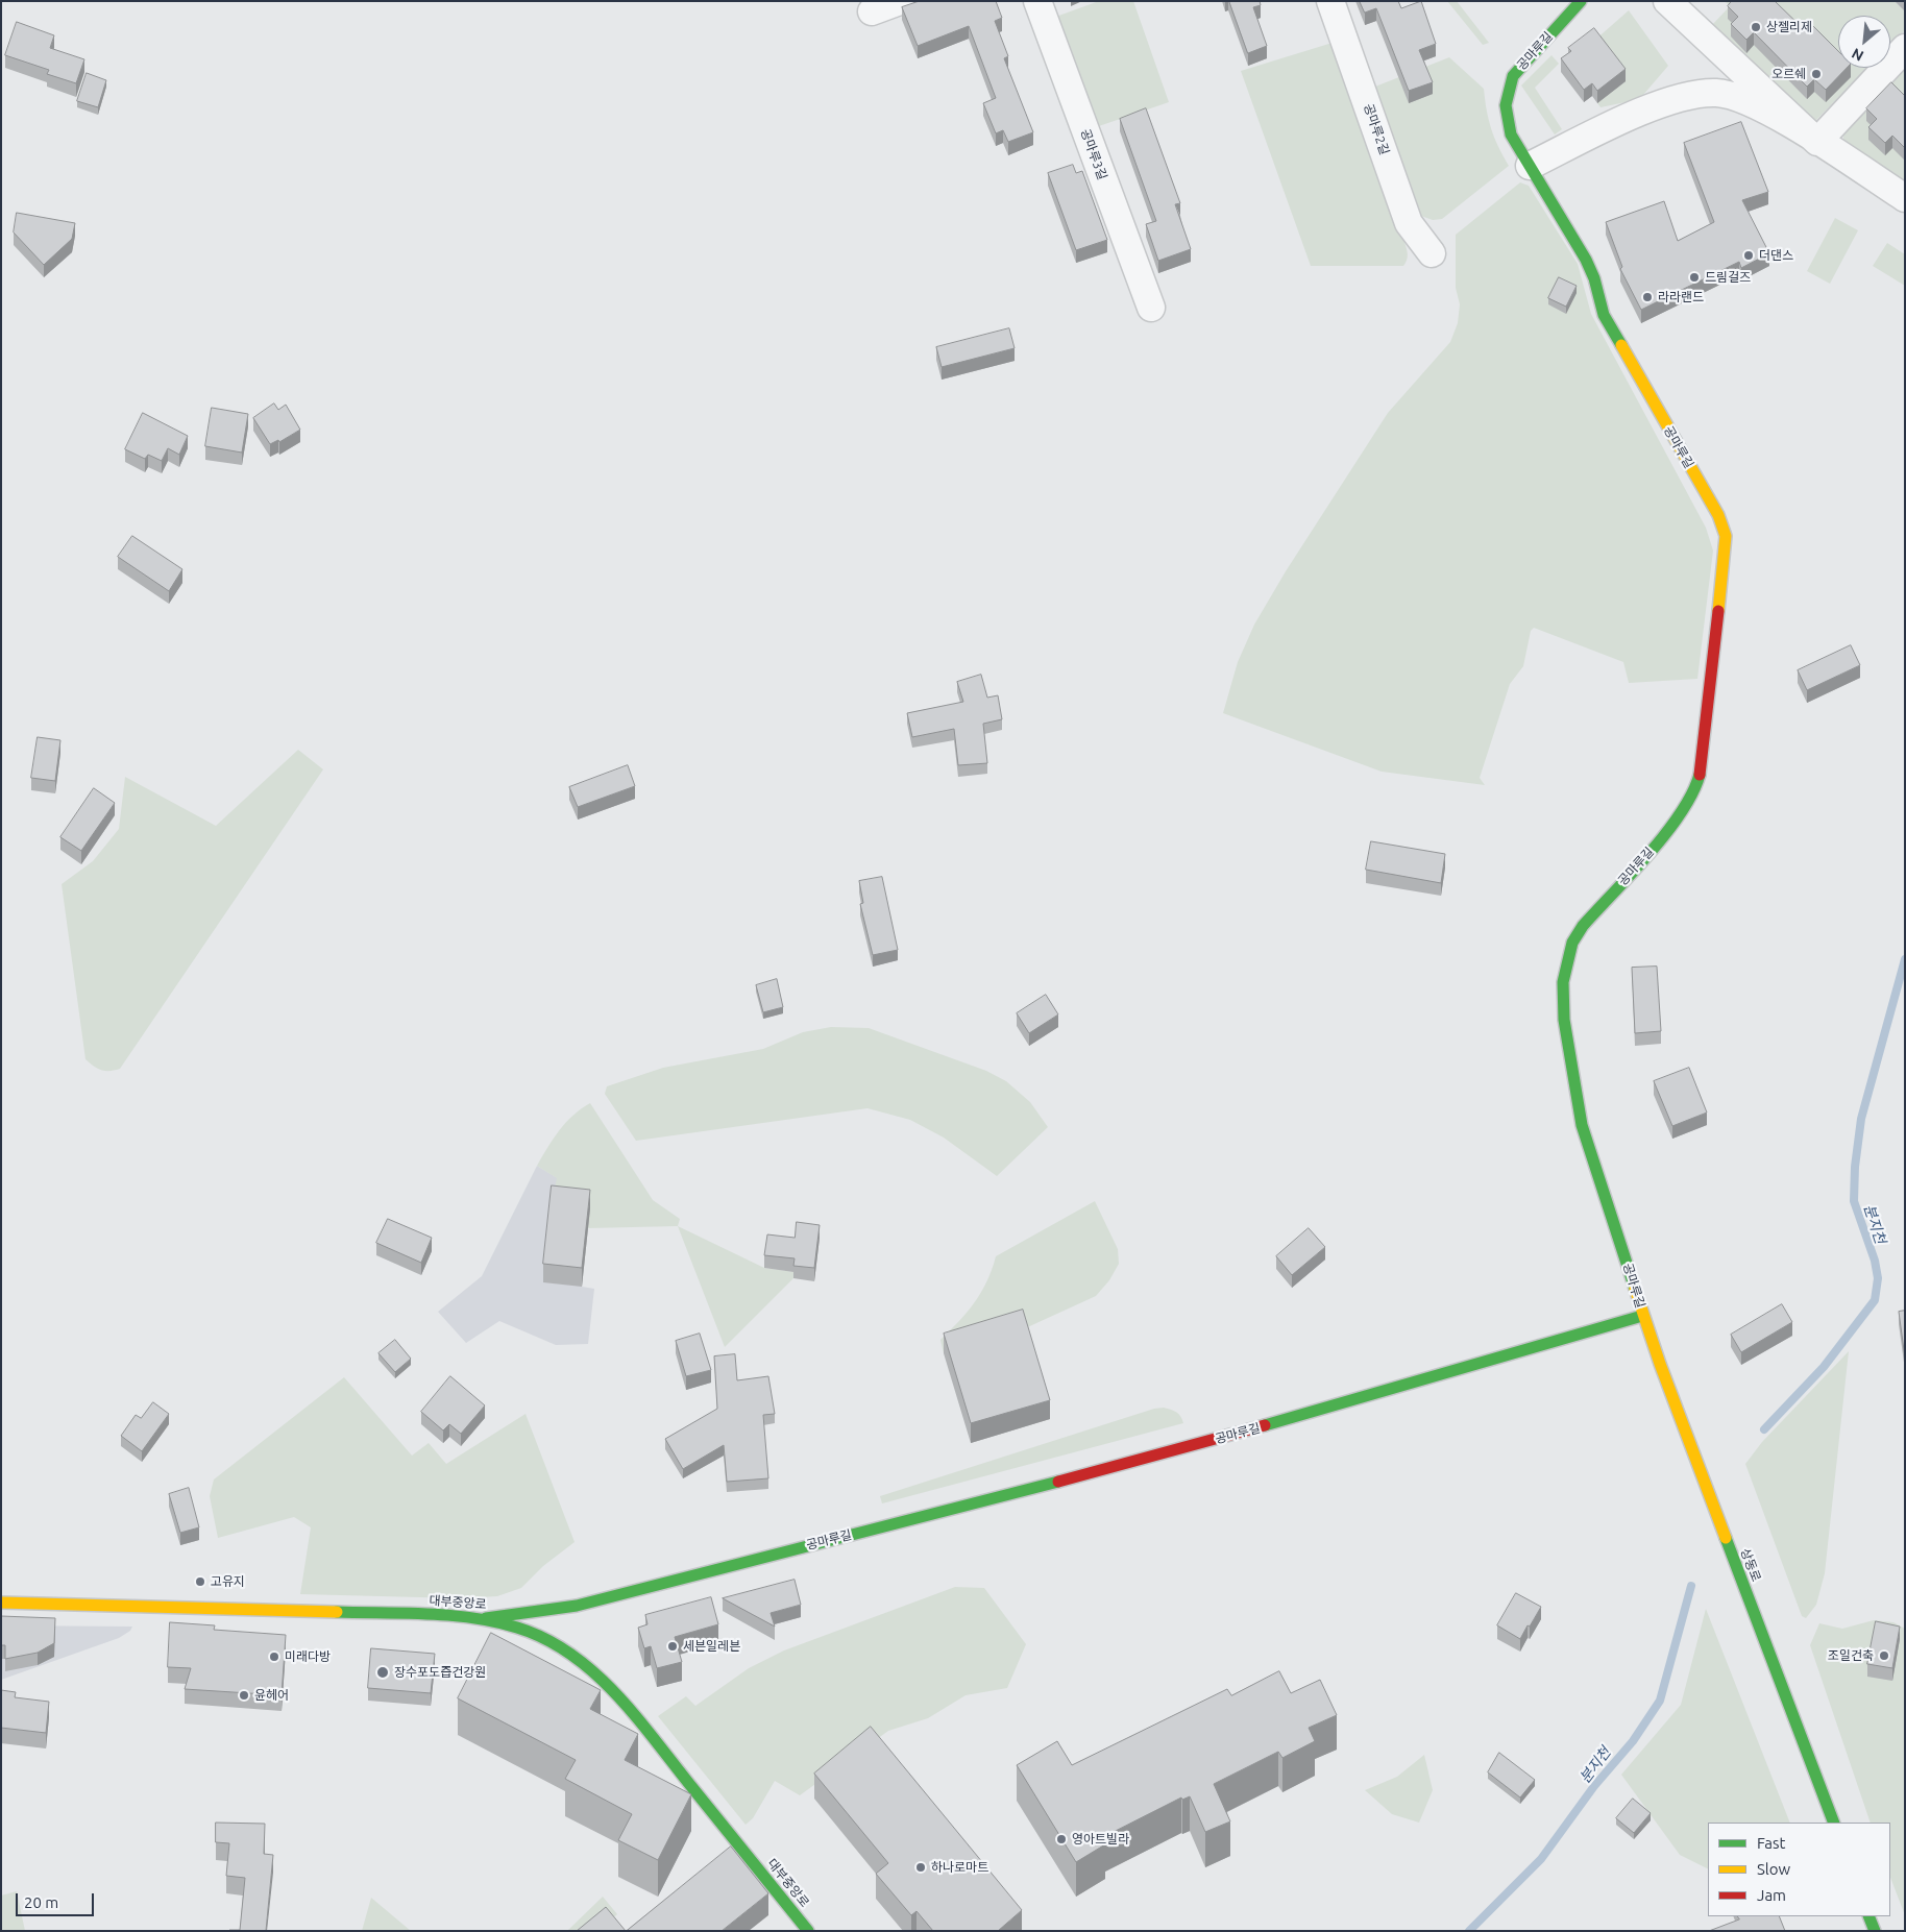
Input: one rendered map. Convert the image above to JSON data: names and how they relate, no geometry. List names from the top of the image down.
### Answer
{
  "streets": {
    "street": [
      "공마루길",
      "공마루2길",
      "공마루3길",
      "상동로",
      "대부중앙로"
    ]
  },
  "crossings": [
    ["공마루길", "상동로"],
    ["공마루길", "대부중앙로"]
  ],
  "water": ["분지천"],
  "places": [
    "상젤리제",
    "오르쉐",
    "더댄스",
    "드림걸즈",
    "라라랜드",
    "고유지",
    "세븐일레븐",
    "조일건축",
    "미래다방",
    "장수포도즙건강원",
    "윤헤어",
    "영아트빌라",
    "하나로마트"
  ],
  "legend": ["Fast", "Slow", "Jam"],
  "scale_bar": "20 m",
  "north": "bottom left"
}
